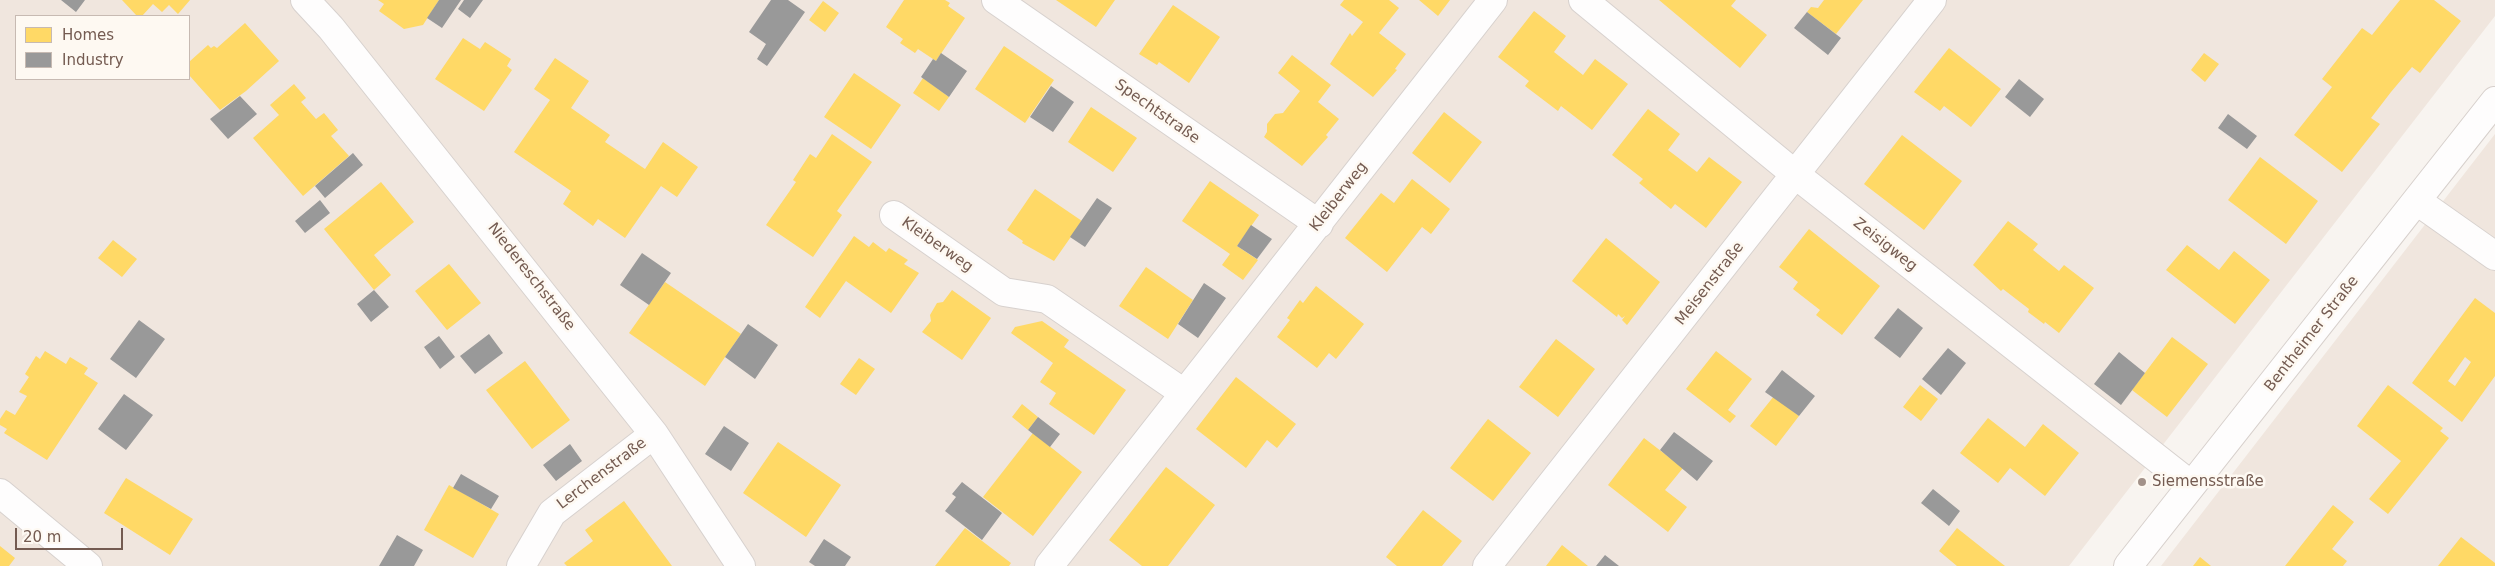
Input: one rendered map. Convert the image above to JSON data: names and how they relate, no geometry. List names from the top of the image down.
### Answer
{
  "streets": {
    "street": [
      "Spechtstraße",
      "Kleiberweg",
      "Zeisigweg",
      "Niedereschstraße",
      "Meisenstraße",
      "Bentheimer Straße",
      "Lerchenstraße"
    ]
  },
  "crossings": [
    ["Spechtstraße", "Kleiberweg"],
    ["Zeisigweg", "Meisenstraße"],
    ["Zeisigweg", "Bentheimer Straße"],
    ["Niedereschstraße", "Lerchenstraße"]
  ],
  "places": ["Siemensstraße"],
  "legend": ["Homes", "Industry"],
  "scale_bar": "20 m"
}
